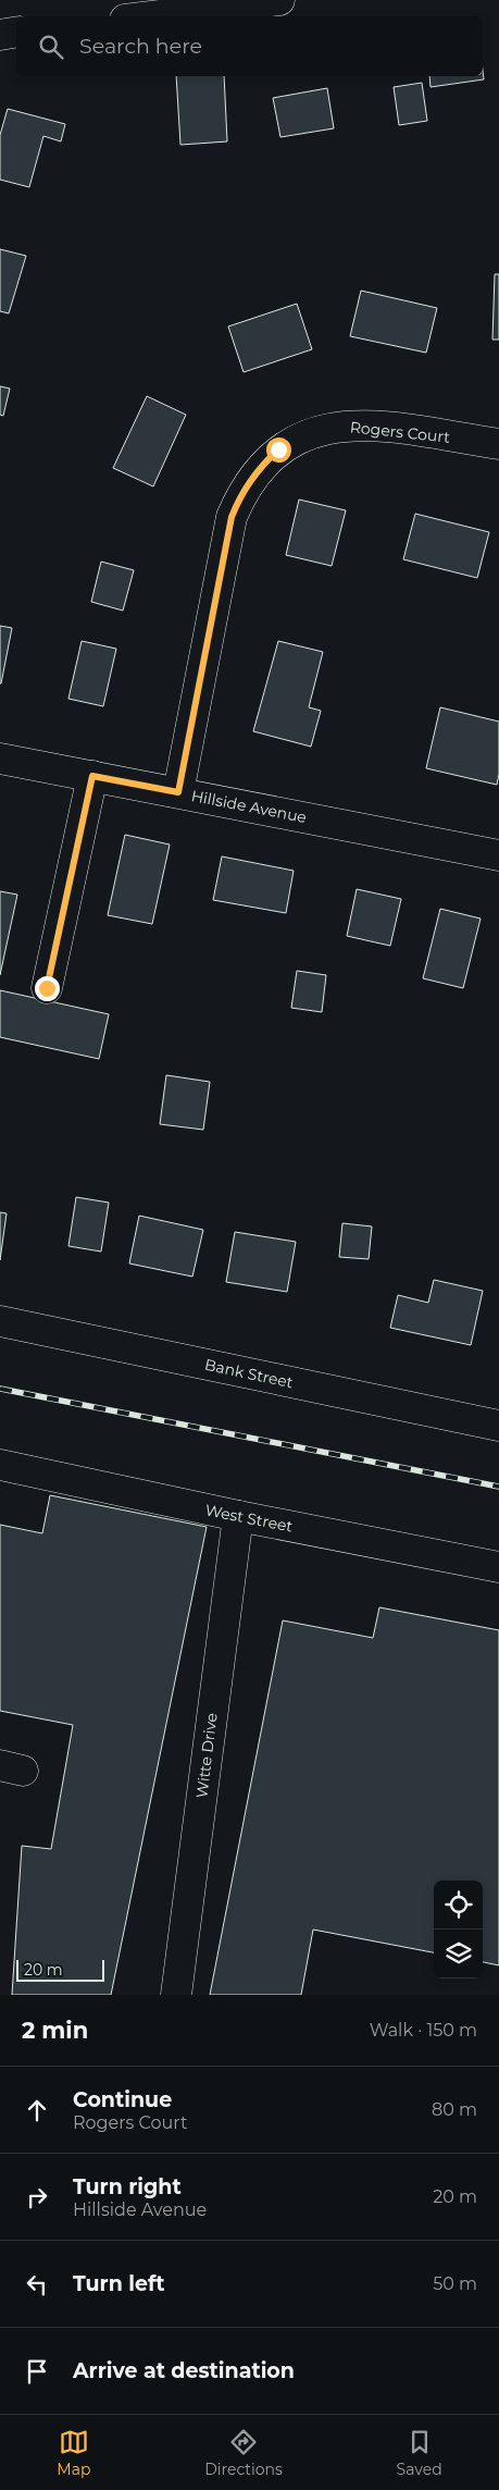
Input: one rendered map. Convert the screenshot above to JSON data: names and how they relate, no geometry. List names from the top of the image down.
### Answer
{
  "streets": {
    "street": [
      "Rogers Court",
      "Hillside Avenue",
      "Bank Street",
      "West Street",
      "Witte Drive"
    ]
  },
  "crossings": [
    ["Rogers Court", "Hillside Avenue"],
    ["West Street", "Witte Drive"]
  ],
  "scale_bar": "20 m",
  "page": {
    "search": "Search here",
    "scale": "20 m",
    "heading": ["2 min", "Walk · 150 m"],
    "list": [
      ["Continue", "Rogers Court", "80 m"],
      ["Turn right", "Hillside Avenue", "20 m"],
      ["Turn left", "50 m"],
      "Arrive at destination"
    ],
    "nav": ["Map", "Directions", "Saved"]
  }
}
